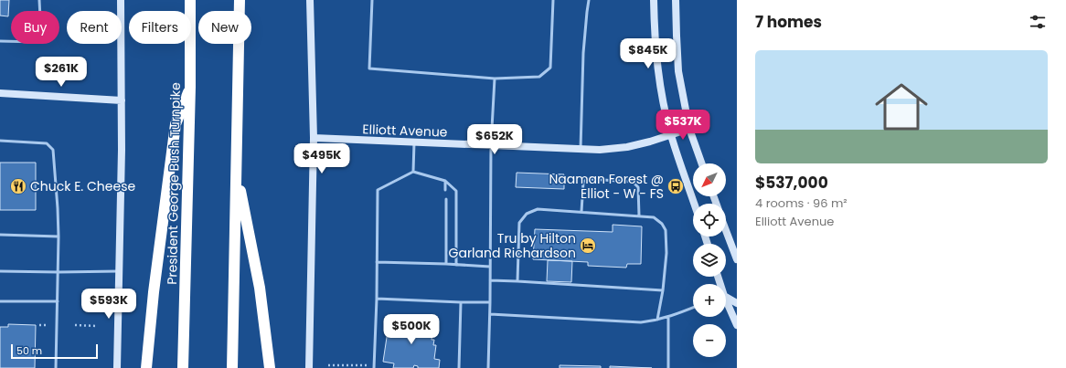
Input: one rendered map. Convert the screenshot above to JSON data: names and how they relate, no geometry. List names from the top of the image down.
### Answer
{
  "streets": {
    "highway": ["President George Bush Turnpike"],
    "main road": ["Elliott Avenue"]
  },
  "places": {
    "restaurant": ["Chuck E. Cheese"],
    "bus stop": ["Naaman Forest @ Elliot - W - FS"],
    "hotel": ["Tru by Hilton Garland Richardson"]
  },
  "scale_bar": "50 m",
  "north": "bottom left",
  "page": {
    "heading": "7 homes",
    "chip": [
      "Buy",
      "Rent",
      "Filters",
      "New"
    ],
    "price": [
      "$845K",
      "$261K",
      "$537K",
      "$652K",
      "$495K",
      "$593K",
      "$500K"
    ],
    "list": [
      {
        "name": "$537,000",
        "note": "4 rooms · 96 m² · Elliott Avenue"
      }
    ],
    "map_buttons": ["+", "−"],
    "scale": "50 m"
  }
}
